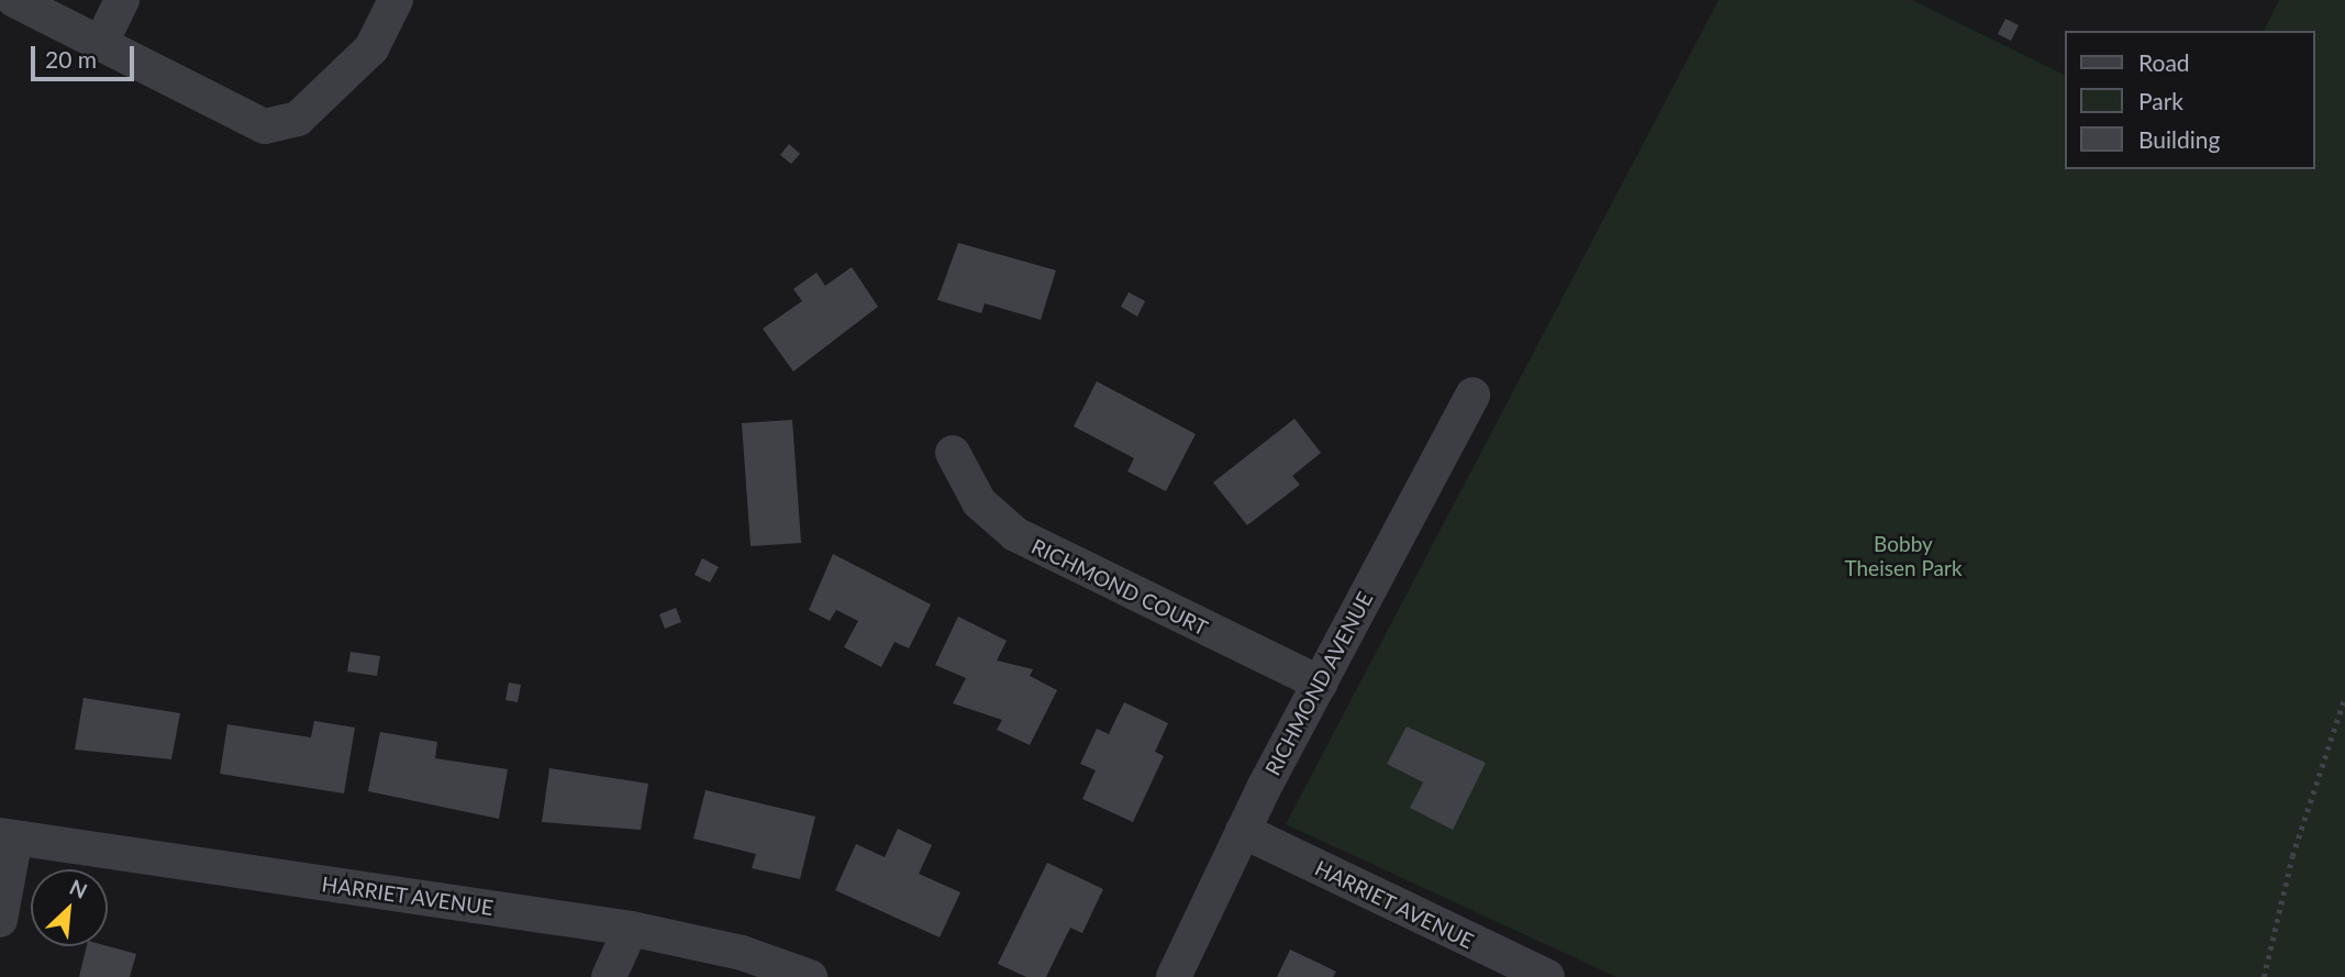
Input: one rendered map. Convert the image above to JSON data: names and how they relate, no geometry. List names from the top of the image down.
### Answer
{
  "streets": {
    "street": ["RICHMOND COURT", "RICHMOND AVENUE", "HARRIET AVENUE"]
  },
  "crossings": [
    ["RICHMOND COURT", "RICHMOND AVENUE"],
    ["RICHMOND AVENUE", "HARRIET AVENUE"]
  ],
  "parks": ["Bobby Theisen Park"],
  "legend": ["Road", "Park", "Building"],
  "scale_bar": "20 m",
  "north": "top right"
}
